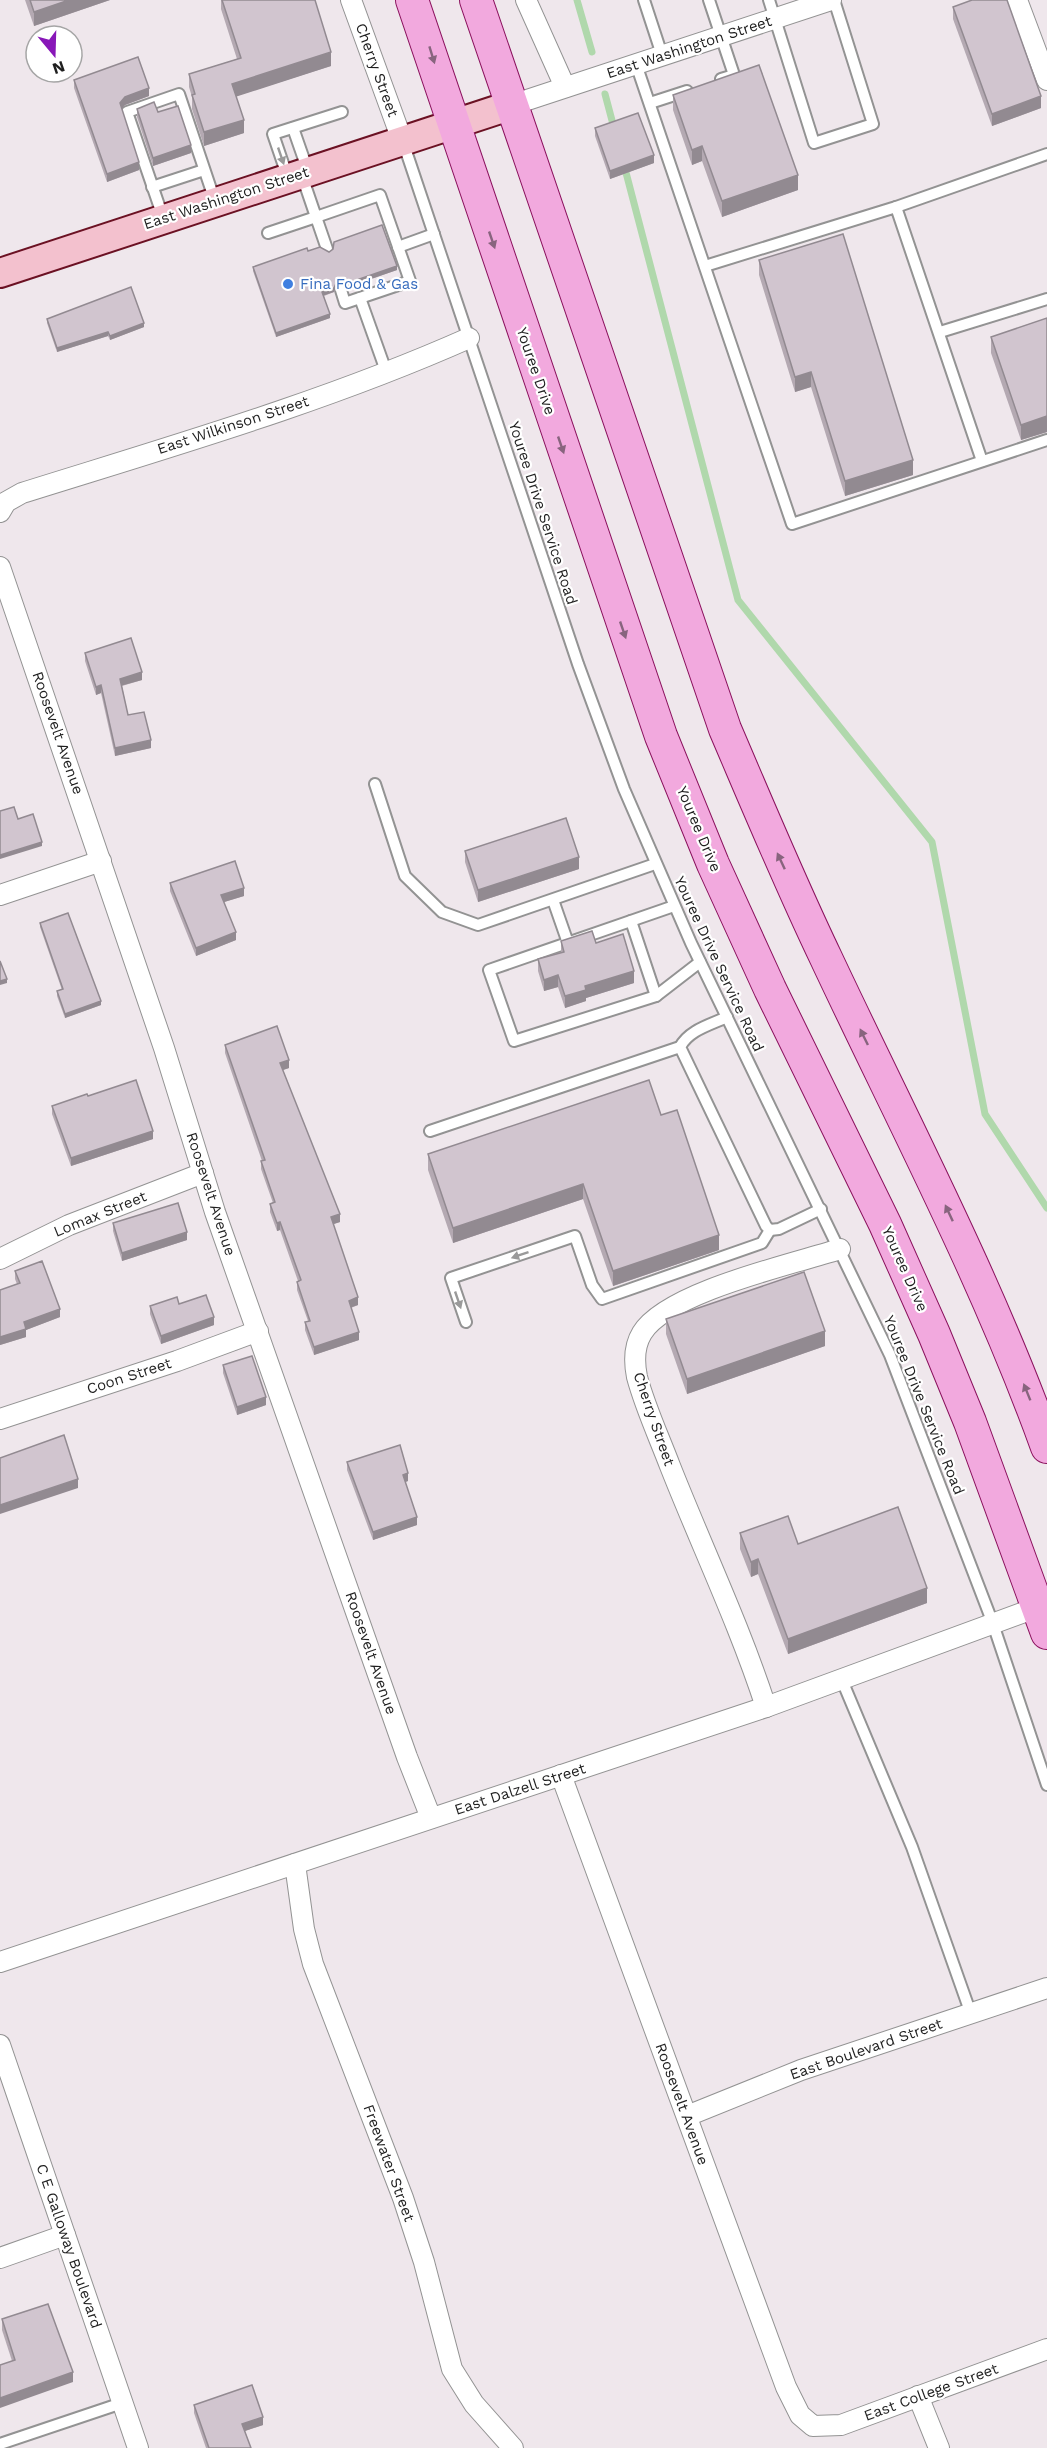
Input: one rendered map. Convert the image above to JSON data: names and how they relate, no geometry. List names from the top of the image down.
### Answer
{
  "streets": {
    "main road": ["Youree Drive"],
    "street": [
      "East Washington Street",
      "Cherry Street",
      "East Wilkinson Street",
      "Roosevelt Avenue",
      "Lomax Street",
      "Coon Street",
      "East Dalzell Street",
      "East Boulevard Street",
      "Freewater Street",
      "C E Galloway Boulevard",
      "East College Street"
    ],
    "lane": ["Youree Drive Service Road"]
  },
  "crossings": [
    ["East Washington Street", "Cherry Street"],
    ["East Washington Street", "Youree Drive"],
    ["East Washington Street", "Youree Drive Service Road"],
    ["Cherry Street", "Youree Drive Service Road"],
    ["Cherry Street", "East Dalzell Street"],
    ["Youree Drive", "East Dalzell Street"],
    ["East Wilkinson Street", "Youree Drive Service Road"],
    ["Youree Drive Service Road", "East Dalzell Street"],
    ["Roosevelt Avenue", "Lomax Street"],
    ["Roosevelt Avenue", "Coon Street"],
    ["Roosevelt Avenue", "East Dalzell Street"],
    ["Roosevelt Avenue", "East Boulevard Street"],
    ["Roosevelt Avenue", "East College Street"],
    ["East Dalzell Street", "Freewater Street"]
  ],
  "places": ["Fina Food & Gas"],
  "north": "bottom"
}
